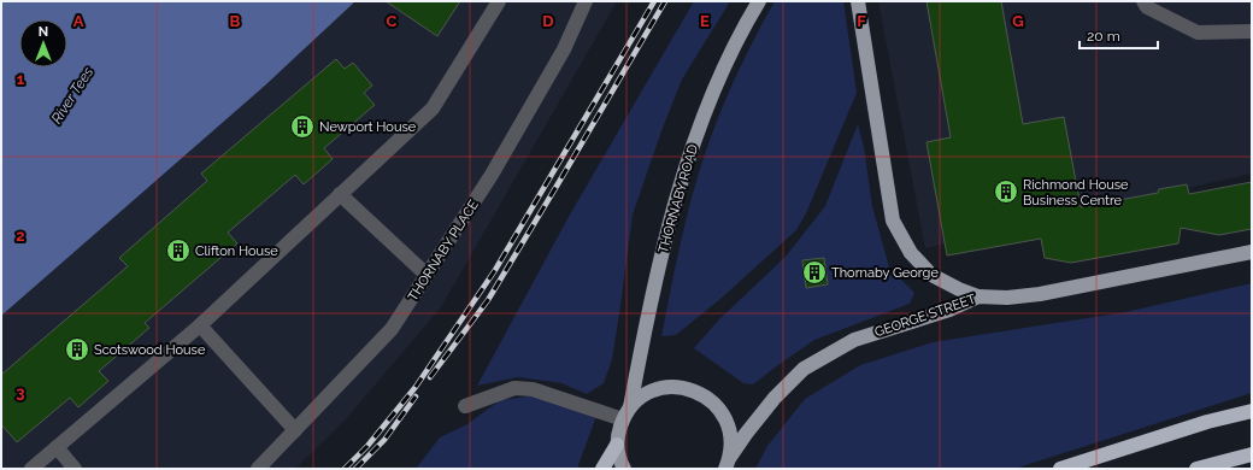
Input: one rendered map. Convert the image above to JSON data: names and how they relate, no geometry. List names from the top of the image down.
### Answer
{
  "streets": {
    "main road": ["THORNABY ROAD", "GEORGE STREET"],
    "street": ["THORNABY PLACE"]
  },
  "water": ["River Tees"],
  "places": {
    "building": [
      "Newport House",
      "Richmond House Business Centre",
      "Clifton House",
      "Thornaby George",
      "Scotswood House"
    ]
  },
  "scale_bar": "20 m",
  "north": "top",
  "grid": {
    "columns": [
      "A",
      "B",
      "C",
      "D",
      "E",
      "F",
      "G"
    ],
    "rows": ["1", "2", "3"]
  }
}
